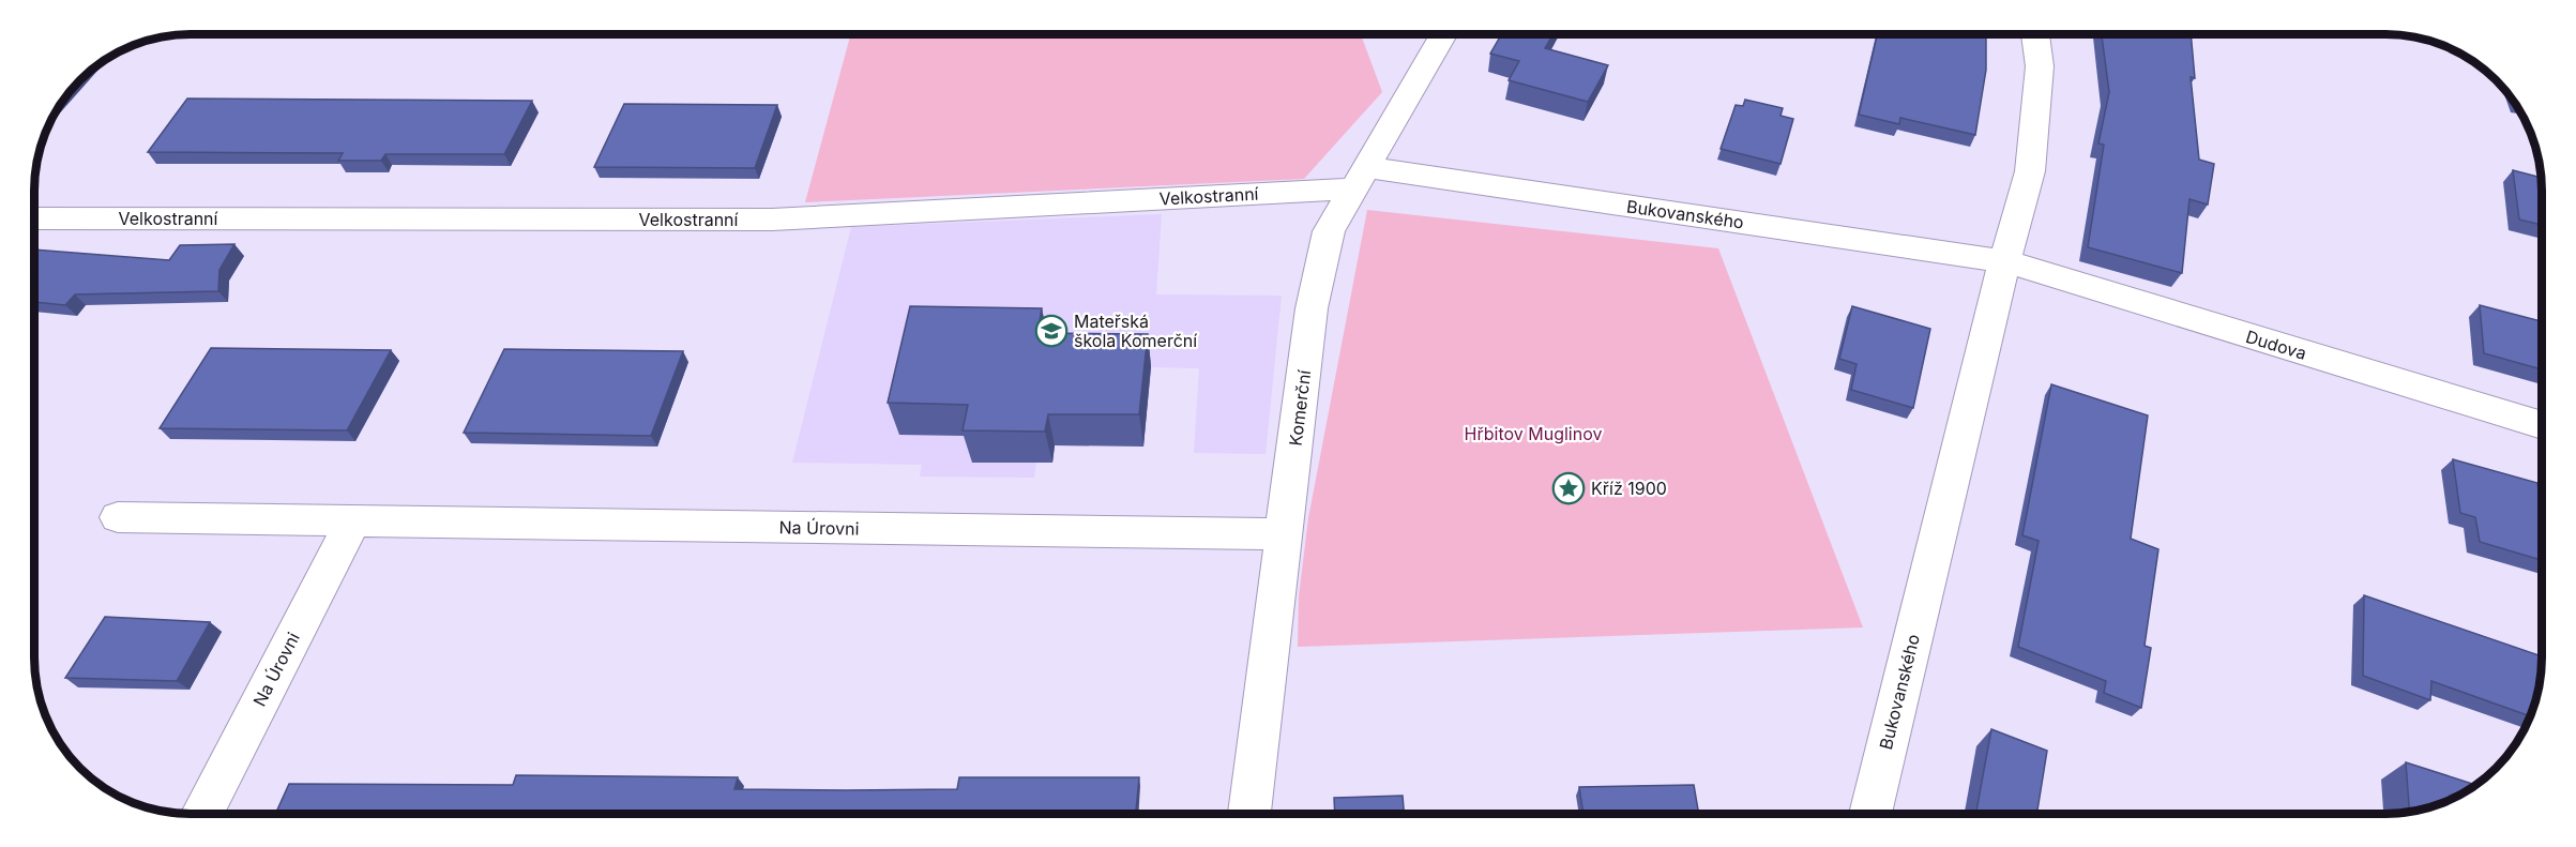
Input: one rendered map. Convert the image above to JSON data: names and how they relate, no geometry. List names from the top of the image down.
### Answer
{
  "streets": {
    "street": [
      "Velkostranní",
      "Bukovanského",
      "Dudova",
      "Komerční",
      "Na Úrovni"
    ]
  },
  "crossings": [
    ["Velkostranní", "Bukovanského"],
    ["Velkostranní", "Komerční"],
    ["Bukovanského", "Dudova"],
    ["Bukovanského", "Komerční"],
    ["Komerční", "Na Úrovni"]
  ],
  "parks": ["Hřbitov Muglinov"],
  "places": {
    "school or university": ["Mateřská škola Komerční"],
    "place": ["Kříž 1900"]
  }
}
